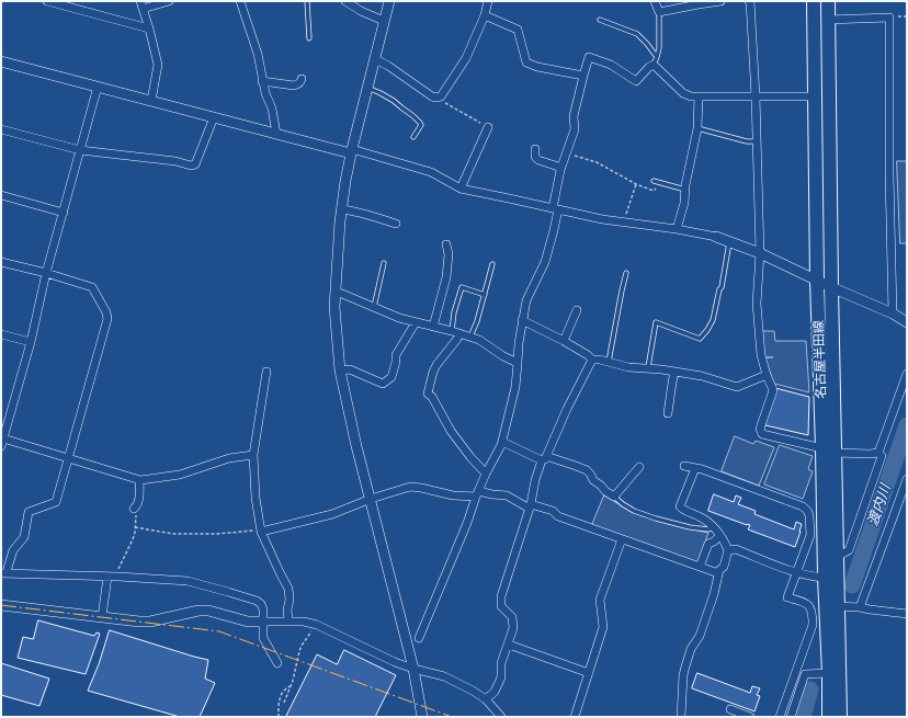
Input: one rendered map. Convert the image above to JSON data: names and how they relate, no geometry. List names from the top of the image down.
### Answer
{
  "streets": {
    "main road": ["名古屋半田線"]
  },
  "water": ["渡内川"]
}
